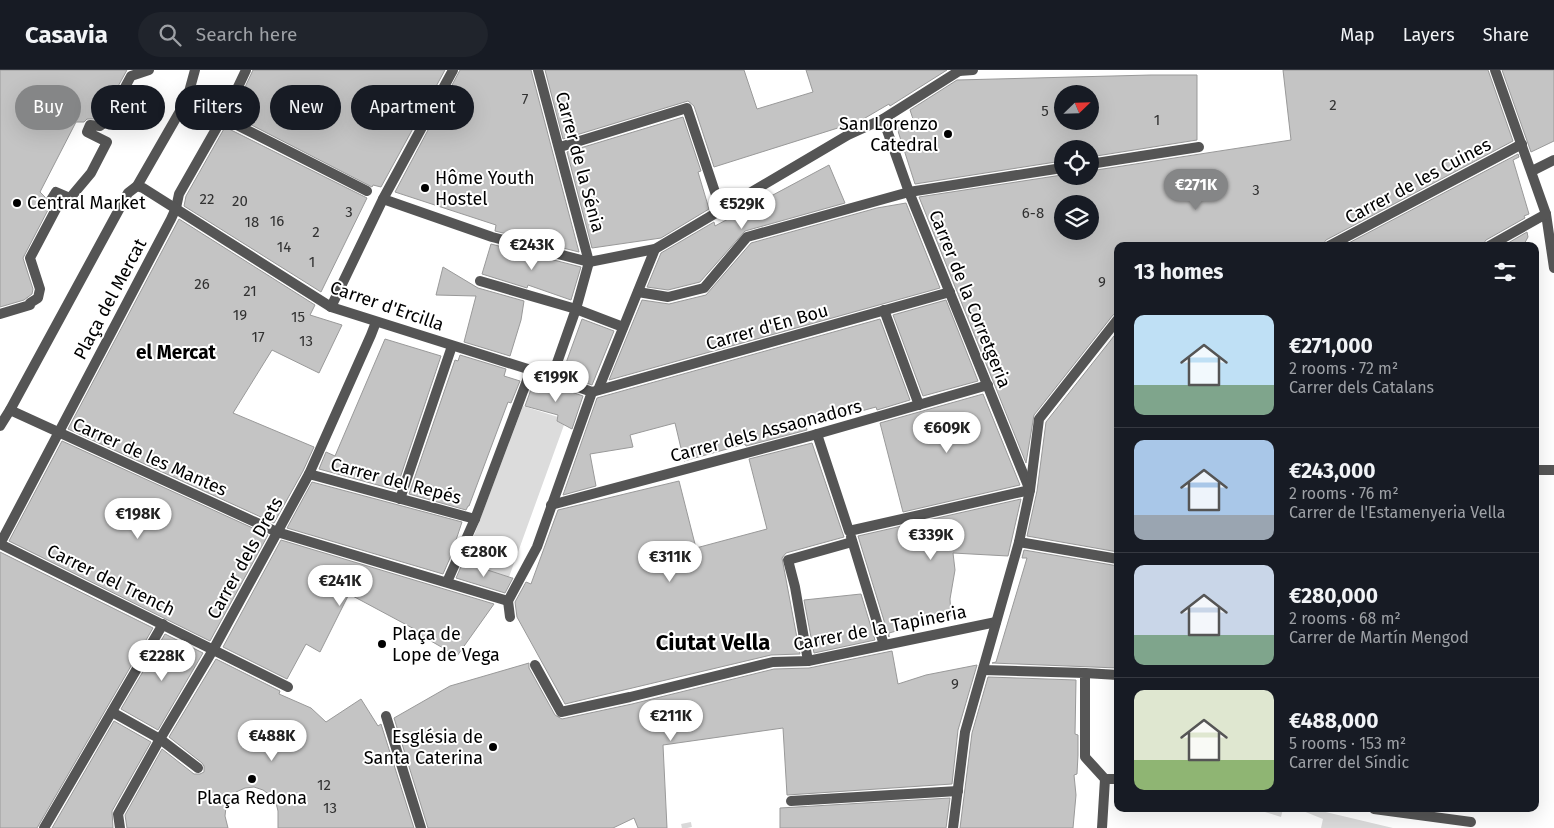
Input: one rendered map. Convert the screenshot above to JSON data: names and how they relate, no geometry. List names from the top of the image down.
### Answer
{
  "streets": {
    "street": [
      "Carrer de la Sénia",
      "Carrer de les Cuines",
      "Plaça del Mercat",
      "Carrer de la Corretgeria",
      "Carrer d'Ercilla",
      "Carrer d'En Bou",
      "Carrer dels Assaonadors",
      "Carrer de les Mantes",
      "Carrer del Repés",
      "Carrer dels Drets",
      "Carrer del Trench",
      "Carrer de la Tapineria"
    ]
  },
  "crossings": [
    ["Plaça del Mercat", "Carrer d'Ercilla"],
    ["Plaça del Mercat", "Carrer de les Mantes"],
    ["Plaça del Mercat", "Carrer del Trench"],
    ["Carrer de la Corretgeria", "Carrer d'En Bou"],
    ["Carrer de la Corretgeria", "Carrer dels Assaonadors"],
    ["Carrer d'Ercilla", "Carrer d'En Bou"],
    ["Carrer d'Ercilla", "Carrer dels Drets"],
    ["Carrer de les Mantes", "Carrer dels Drets"],
    ["Carrer del Repés", "Carrer dels Drets"],
    ["Carrer dels Drets", "Carrer del Trench"]
  ],
  "districts": ["el Mercat", "Ciutat Vella"],
  "places": [
    "San Lorenzo Catedral",
    "Hôme Youth Hostel",
    "Central Market",
    "Plaça de Lope de Vega",
    "Església de Santa Caterina",
    "Plaça Redona"
  ],
  "house_numbers": [
    "7",
    "2",
    "5",
    "1",
    "3",
    "22",
    "20",
    "3",
    "6-8",
    "16",
    "18",
    "2",
    "14",
    "1",
    "9",
    "26",
    "21",
    "19",
    "15",
    "17",
    "13",
    "9",
    "12",
    "13"
  ],
  "north": "top right",
  "page": {
    "header": "Casavia",
    "search": "Search here",
    "nav": ["Map", "Layers", "Share"],
    "chip": [
      "Buy",
      "Rent",
      "Filters",
      "New",
      "Apartment"
    ],
    "price": [
      "€271K",
      "€529K",
      "€243K",
      "€199K",
      "€609K",
      "€198K",
      "€339K",
      "€280K",
      "€311K",
      "€241K",
      "€228K",
      "€211K",
      "€488K"
    ],
    "heading": "13 homes",
    "list": [
      {
        "name": "€271,000",
        "note": "2 rooms · 72 m² · Carrer dels Catalans"
      },
      {
        "name": "€243,000",
        "note": "2 rooms · 76 m² · Carrer de l'Estamenyeria Vella"
      },
      {
        "name": "€280,000",
        "note": "2 rooms · 68 m² · Carrer de Martín Mengod"
      },
      {
        "name": "€488,000",
        "note": "5 rooms · 153 m² · Carrer del Síndic"
      }
    ]
  }
}
